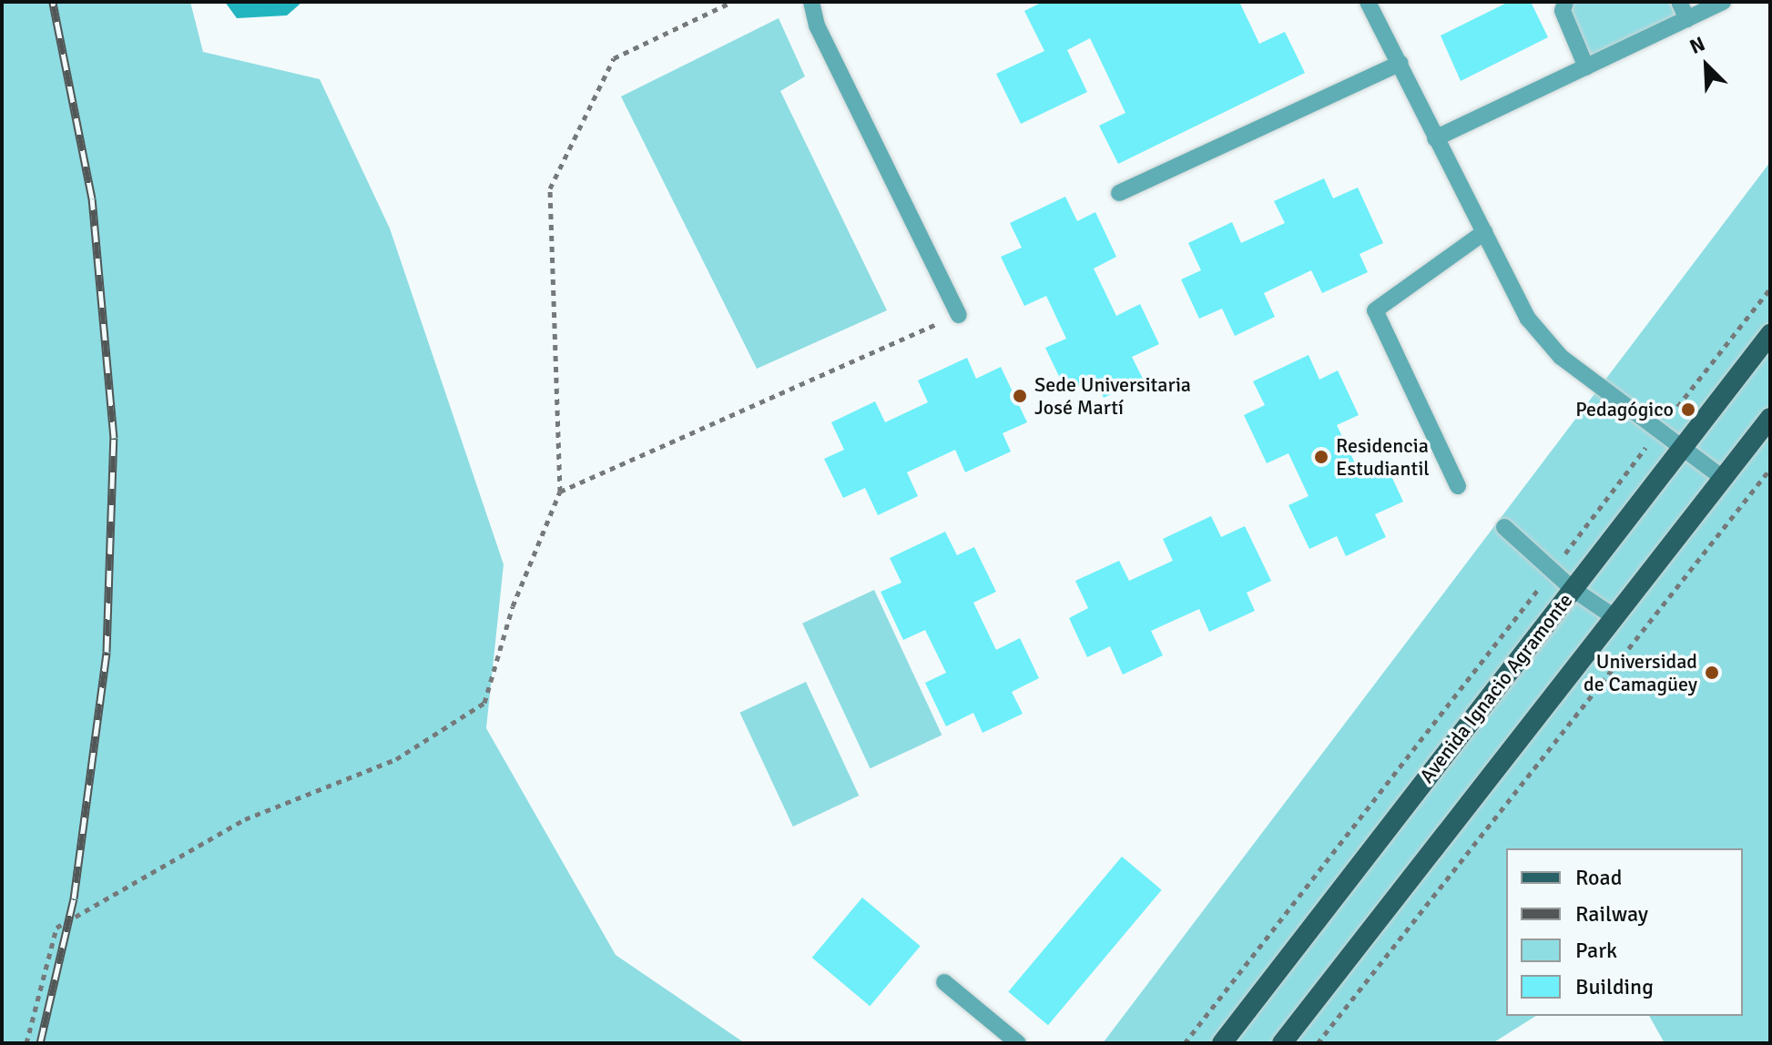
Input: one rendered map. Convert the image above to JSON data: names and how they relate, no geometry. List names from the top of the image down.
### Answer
{
  "streets": {
    "main road": ["Avenida Ignacio Agramonte"]
  },
  "places": [
    "Sede Universitaria José Martí",
    "Pedagógico",
    "Residencia Estudiantil",
    "Universidad de Camagüey"
  ],
  "legend": [
    "Road",
    "Railway",
    "Park",
    "Building"
  ],
  "north": "top left"
}
